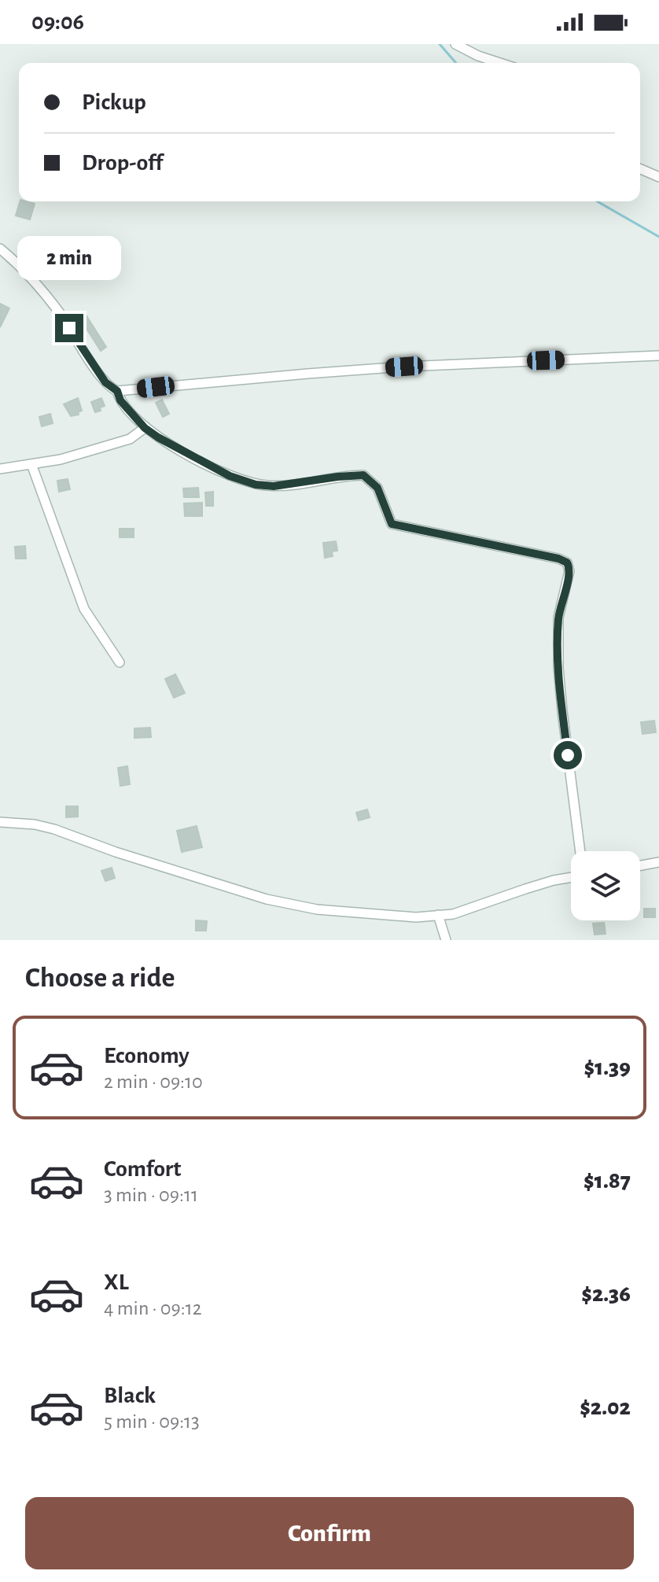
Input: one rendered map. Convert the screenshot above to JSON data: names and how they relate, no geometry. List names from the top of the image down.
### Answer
{
  "page": {
    "status": "09:06",
    "banner": ["Pickup", "Drop-off"],
    "bubble": "2 min",
    "heading": "Choose a ride",
    "list": [
      {
        "name": "Economy",
        "note": "2 min · 09:10",
        "value": "$1.39"
      },
      {
        "name": "Comfort",
        "note": "3 min · 09:11",
        "value": "$1.87"
      },
      {
        "name": "XL",
        "note": "4 min · 09:12",
        "value": "$2.36"
      },
      {
        "name": "Black",
        "note": "5 min · 09:13",
        "value": "$2.02"
      }
    ],
    "buttons": "Confirm"
  }
}
